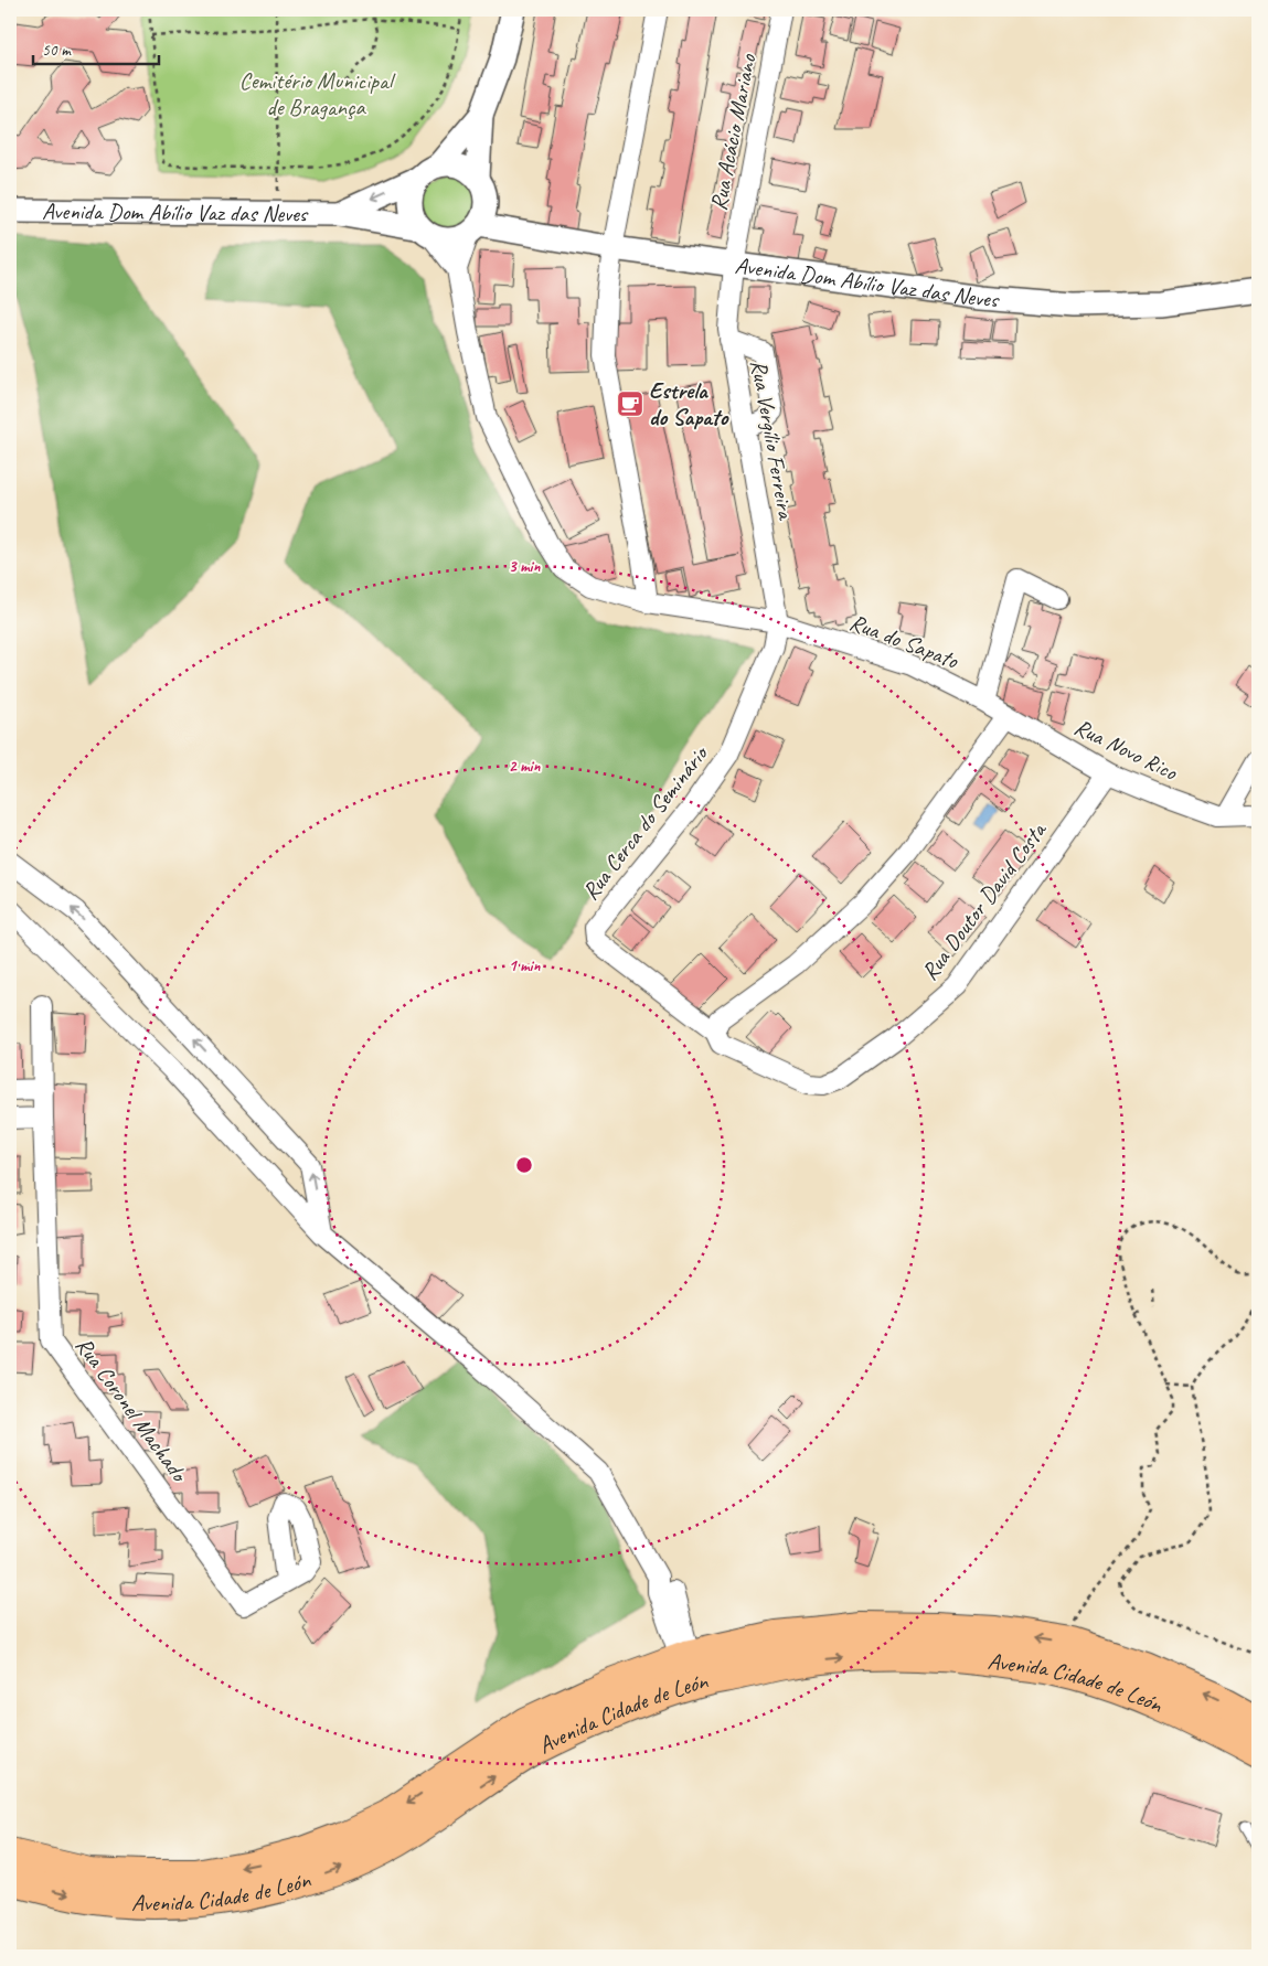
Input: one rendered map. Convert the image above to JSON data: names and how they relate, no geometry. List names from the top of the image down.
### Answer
{
  "streets": {
    "main road": ["Avenida Cidade de León"],
    "street": [
      "Rua Acácio Mariano",
      "Avenida Dom Abílio Vaz das Neves",
      "Rua Vergílio Ferreira",
      "Rua do Sapato",
      "Rua Novo Rico",
      "Rua Cerca do Seminário",
      "Rua Doutor David Costa",
      "Rua Coronel Machado"
    ]
  },
  "crossings": [
    ["Rua Acácio Mariano", "Avenida Dom Abílio Vaz das Neves"],
    ["Rua Acácio Mariano", "Rua Vergílio Ferreira"],
    ["Avenida Dom Abílio Vaz das Neves", "Rua Vergílio Ferreira"],
    ["Rua Vergílio Ferreira", "Rua do Sapato"],
    ["Rua Vergílio Ferreira", "Rua Cerca do Seminário"],
    ["Rua do Sapato", "Rua Novo Rico"],
    ["Rua do Sapato", "Rua Cerca do Seminário"],
    ["Rua Novo Rico", "Rua Doutor David Costa"],
    ["Rua Cerca do Seminário", "Rua Doutor David Costa"]
  ],
  "parks": ["Cemitério Municipal de Bragança"],
  "places": {
    "cafe": ["Estrela do Sapato"]
  },
  "scale_bar": "50 m",
  "rings": ["3 min", "2 min", "1 min"]
}
